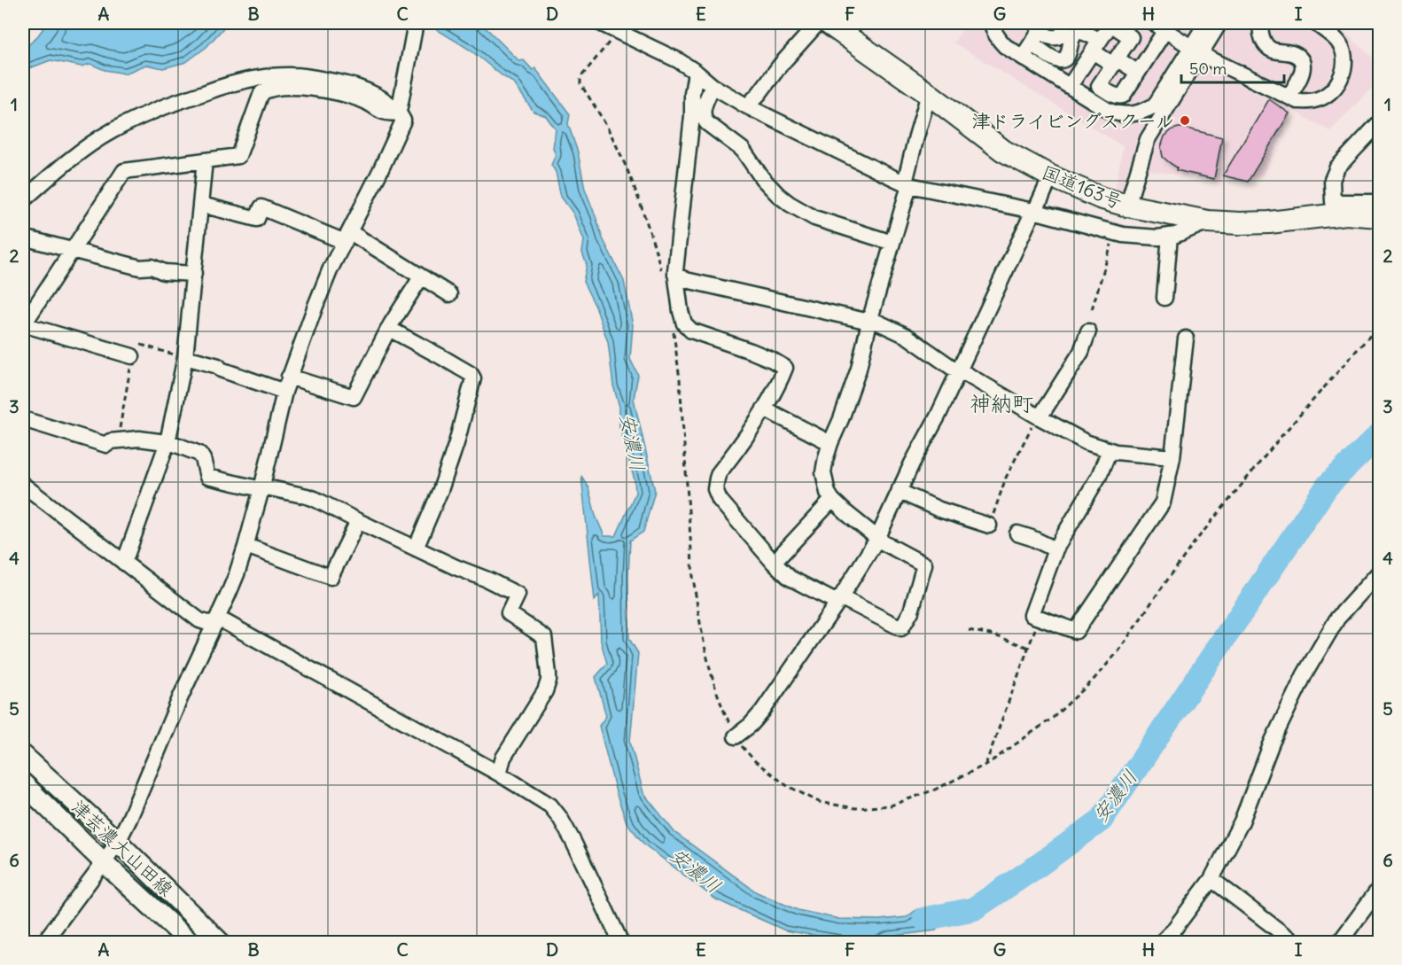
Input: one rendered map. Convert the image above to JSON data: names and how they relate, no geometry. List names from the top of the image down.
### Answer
{
  "streets": {
    "highway": ["国道163号"],
    "main road": ["津芸濃大山田線"]
  },
  "districts": ["神納町"],
  "water": ["安濃川"],
  "places": ["津ドライビングスクール"],
  "scale_bar": "50 m",
  "grid": {
    "columns": [
      "A",
      "B",
      "C",
      "D",
      "E",
      "F",
      "G",
      "H",
      "I"
    ],
    "rows": [
      "1",
      "2",
      "3",
      "4",
      "5",
      "6"
    ]
  }
}
